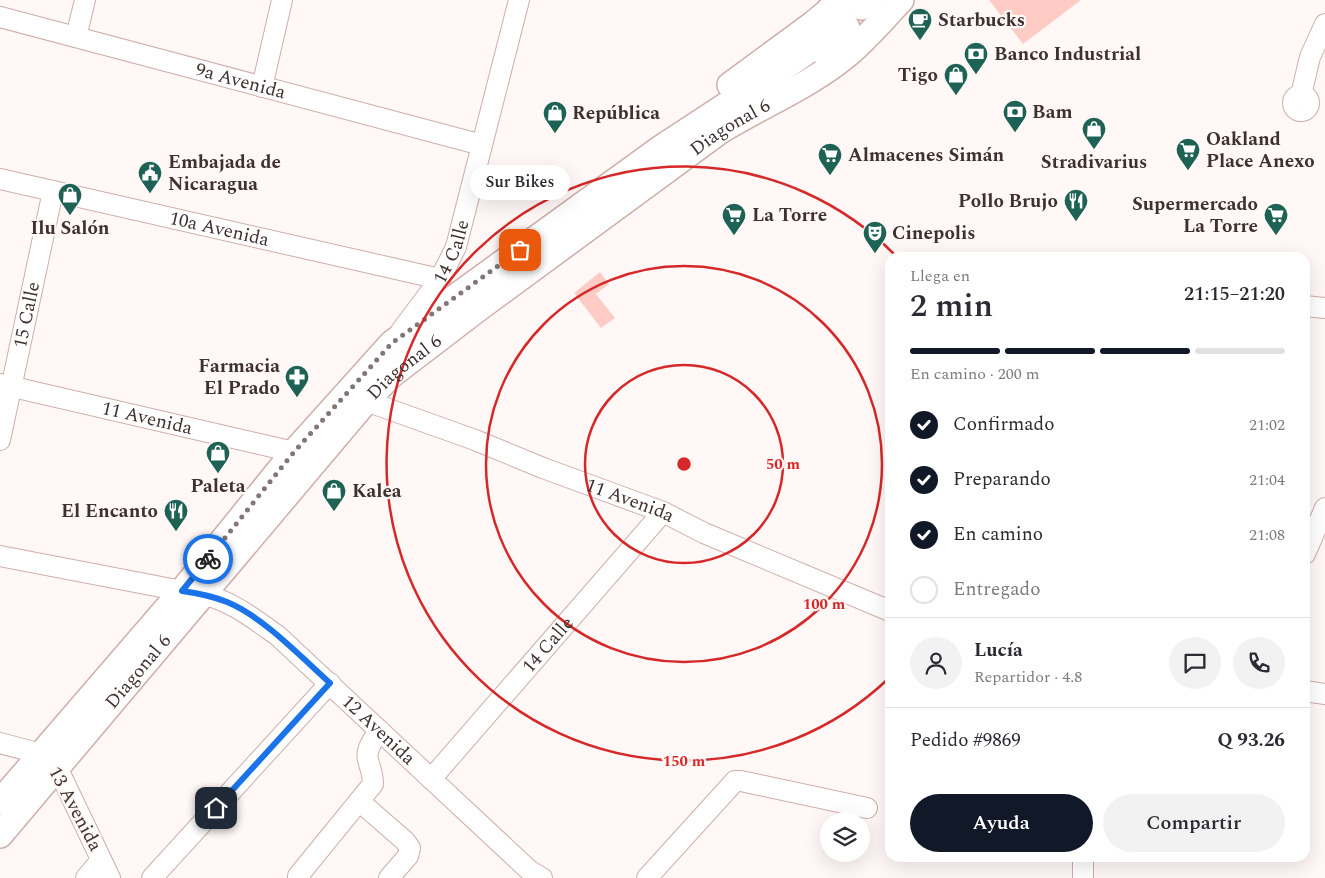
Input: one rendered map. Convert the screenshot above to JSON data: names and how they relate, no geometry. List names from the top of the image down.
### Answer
{
  "streets": {
    "main road": ["Diagonal 6"],
    "street": [
      "9a Avenida",
      "10a Avenida",
      "14 Calle",
      "15 Calle",
      "11 Avenida",
      "12 Avenida",
      "13 Avenida"
    ]
  },
  "crossings": [
    ["9a Avenida", "14 Calle"],
    ["Diagonal 6", "14 Calle"],
    ["Diagonal 6", "11 Avenida"],
    ["Diagonal 6", "12 Avenida"],
    ["Diagonal 6", "13 Avenida"],
    ["10a Avenida", "14 Calle"],
    ["10a Avenida", "15 Calle"],
    ["14 Calle", "11 Avenida"],
    ["14 Calle", "12 Avenida"],
    ["15 Calle", "11 Avenida"]
  ],
  "places": {
    "cafe": ["Starbucks"],
    "bank": ["Banco Industrial", "Bam"],
    "shop": [
      "Tigo",
      "República",
      "Stradivarius",
      "Ilu Salón",
      "Paleta",
      "Kalea"
    ],
    "supermarket": [
      "Oakland Place Anexo",
      "Almacenes Simán",
      "La Torre",
      "Supermercado La Torre"
    ],
    "public building": ["Embajada de Nicaragua"],
    "restaurant": ["Pollo Brujo", "El Encanto"],
    "other": ["Sur Bikes"],
    "theatre": ["Cinepolis"],
    "pharmacy": ["Farmacia El Prado"]
  },
  "page": {
    "bubble": "Sur Bikes",
    "heading": ["2 min", "Llega en", "21:15–21:20"],
    "panel": [
      "Lucía",
      "Repartidor · 4.8",
      "Pedido #9869",
      "Q 93.26"
    ],
    "bar": "En camino · 200 m",
    "list": [
      ["Confirmado", "21:02"],
      ["Preparando", "21:04"],
      ["En camino", "21:08"],
      "Entregado"
    ],
    "buttons": ["Ayuda", "Compartir"]
  },
  "rings": ["50 m", "100 m", "150 m"]
}
